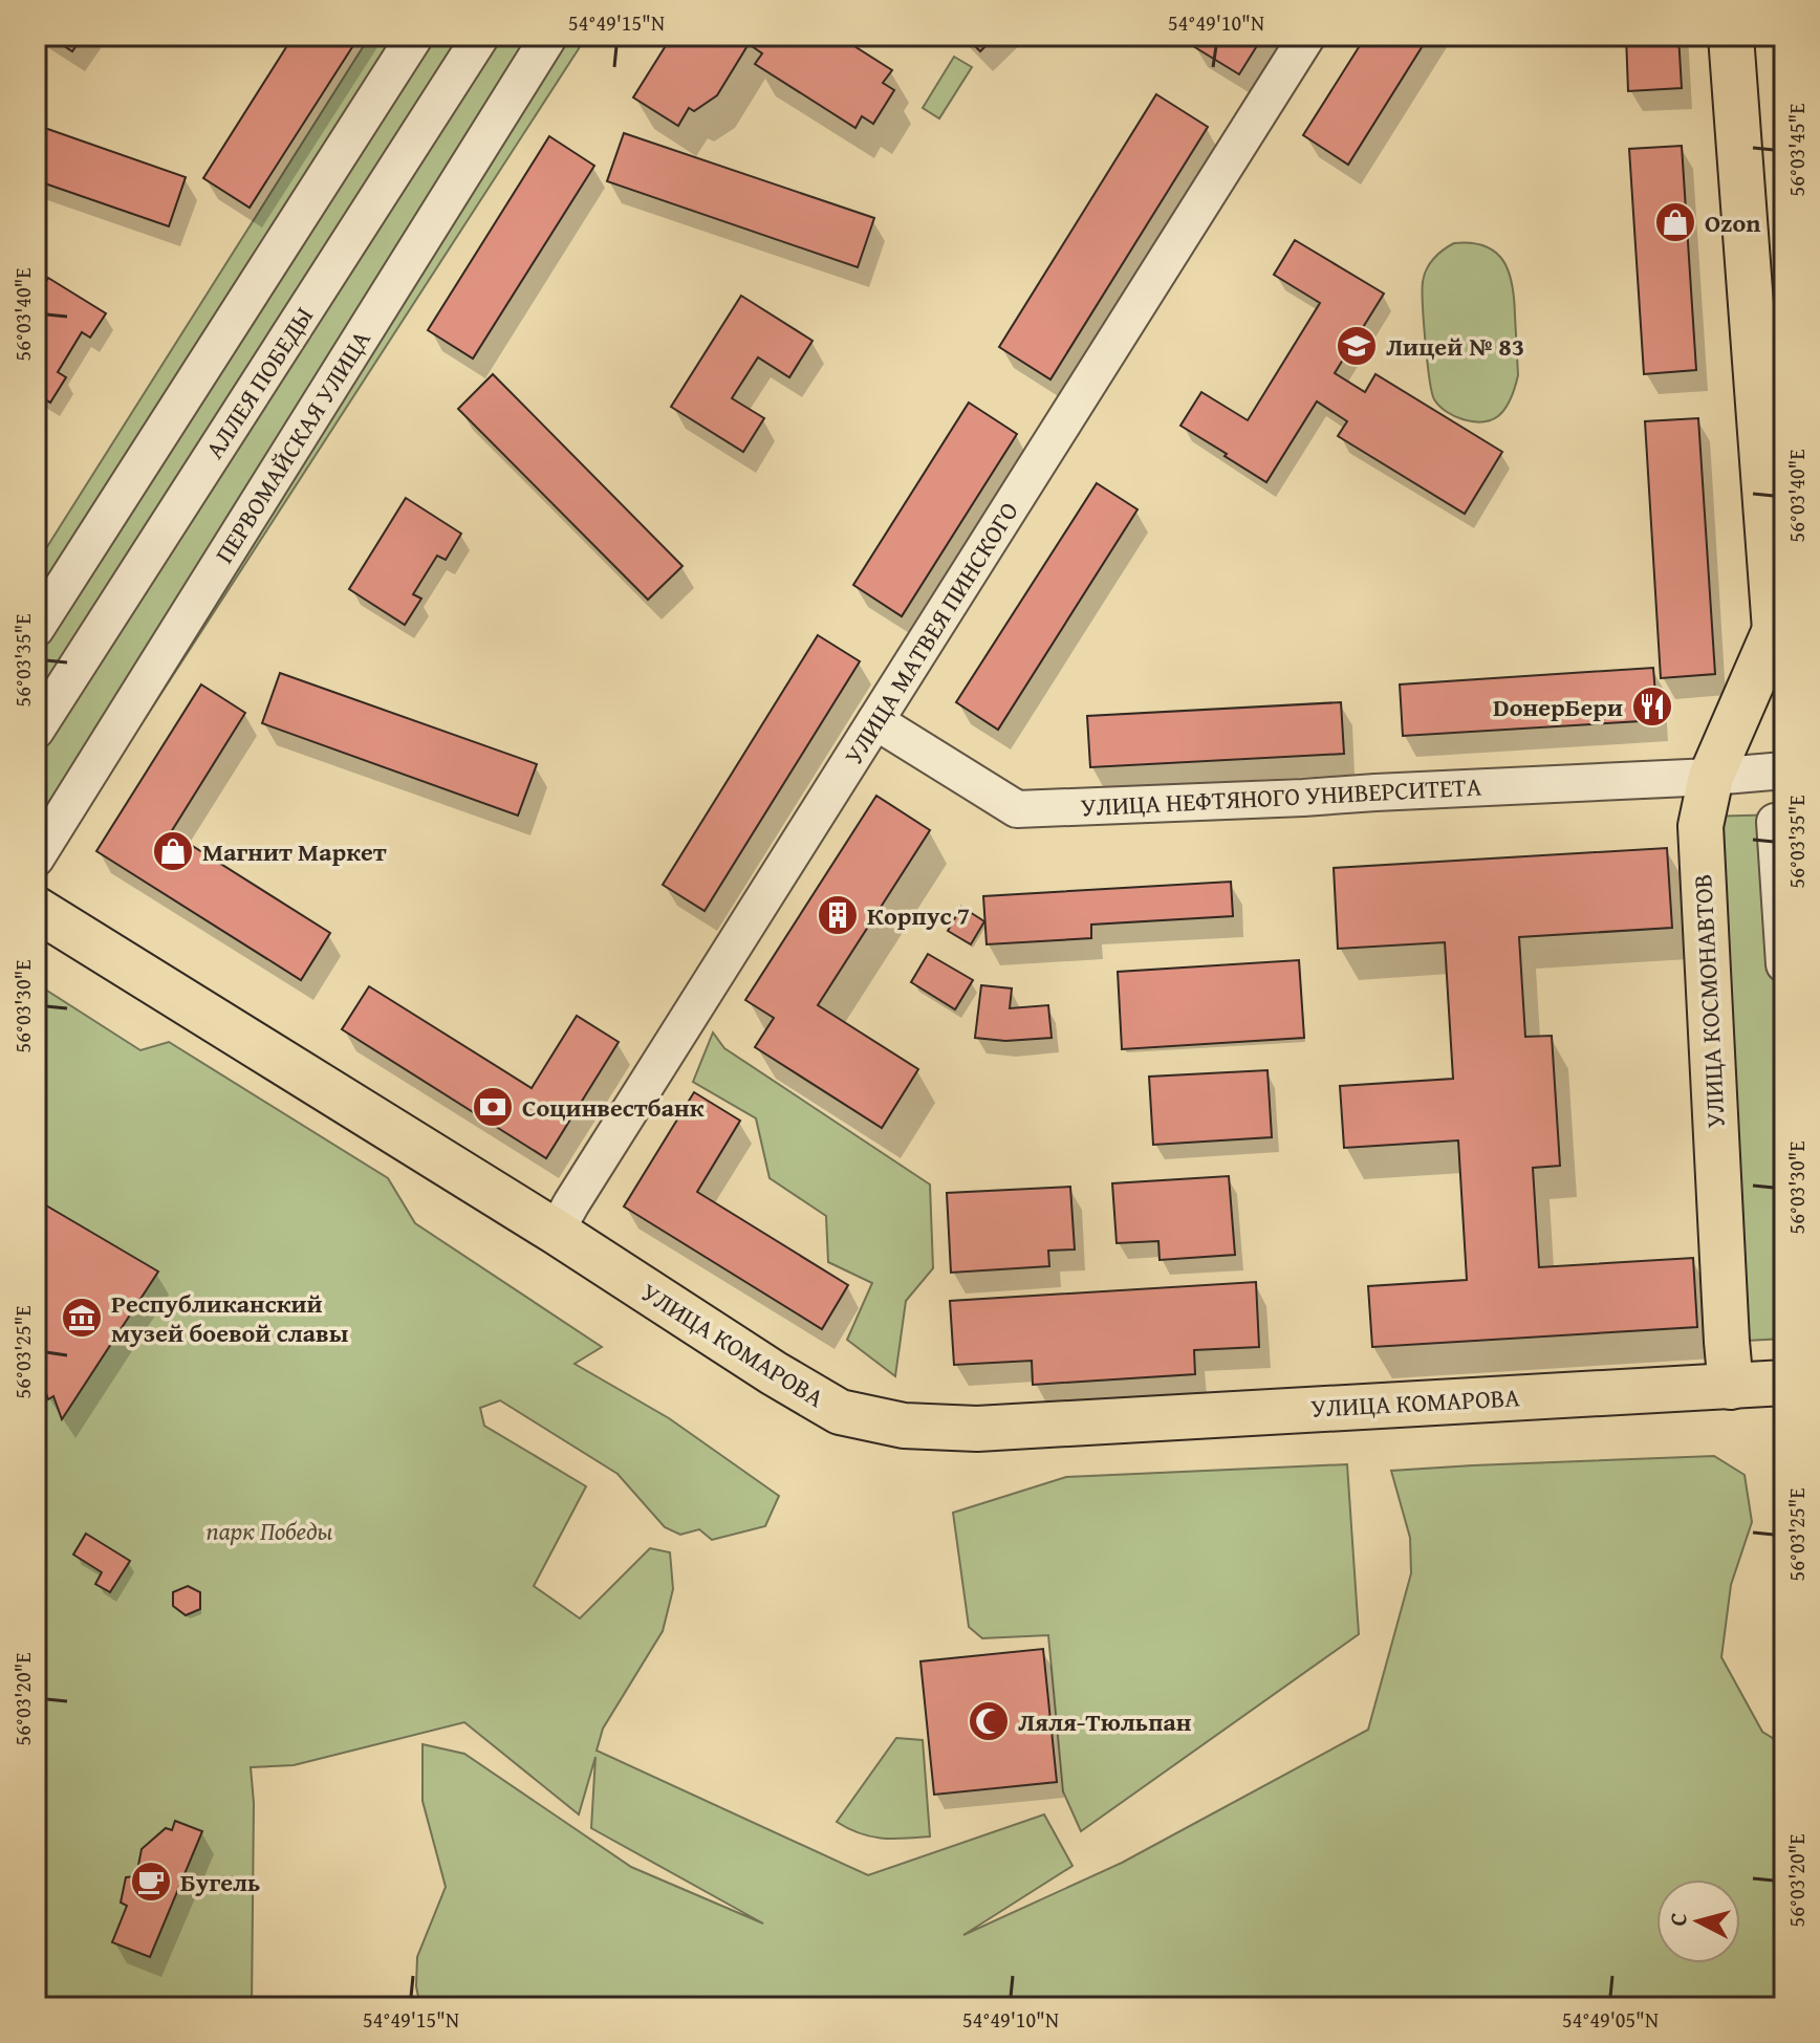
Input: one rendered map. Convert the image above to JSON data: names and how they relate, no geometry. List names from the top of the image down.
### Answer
{
  "streets": {
    "main road": ["УЛИЦА КОСМОНАВТОВ", "УЛИЦА КОМАРОВА"],
    "street": [
      "АЛЛЕЯ ПОБЕДЫ",
      "ПЕРВОМАЙСКАЯ УЛИЦА",
      "УЛИЦА МАТВЕЯ ПИНСКОГО",
      "УЛИЦА НЕФТЯНОГО УНИВЕРСИТЕТА"
    ]
  },
  "crossings": [
    ["УЛИЦА МАТВЕЯ ПИНСКОГО", "УЛИЦА НЕФТЯНОГО УНИВЕРСИТЕТА"],
    ["УЛИЦА МАТВЕЯ ПИНСКОГО", "УЛИЦА КОМАРОВА"],
    ["УЛИЦА НЕФТЯНОГО УНИВЕРСИТЕТА", "УЛИЦА КОСМОНАВТОВ"],
    ["УЛИЦА КОСМОНАВТОВ", "УЛИЦА КОМАРОВА"]
  ],
  "parks": ["парк Победы"],
  "places": {
    "shop": ["Ozon", "Магнит Маркет"],
    "school or university": ["Лицей № 83"],
    "restaurant": ["DонерБери"],
    "building": ["Корпус 7"],
    "bank": ["Социнвестбанк"],
    "museum": ["Республиканский музей боевой славы"],
    "mosque": ["Ляля-Тюльпан"],
    "cafe": ["Бугель"]
  },
  "north": "left",
  "coordinates": [
    "54°49'15\"N",
    "54°49'10\"N",
    "56°03'45\"E",
    "56°03'40\"E",
    "56°03'35\"E",
    "56°03'30\"E",
    "56°03'25\"E",
    "56°03'20\"E",
    "54°49'05\"N"
  ]
}
